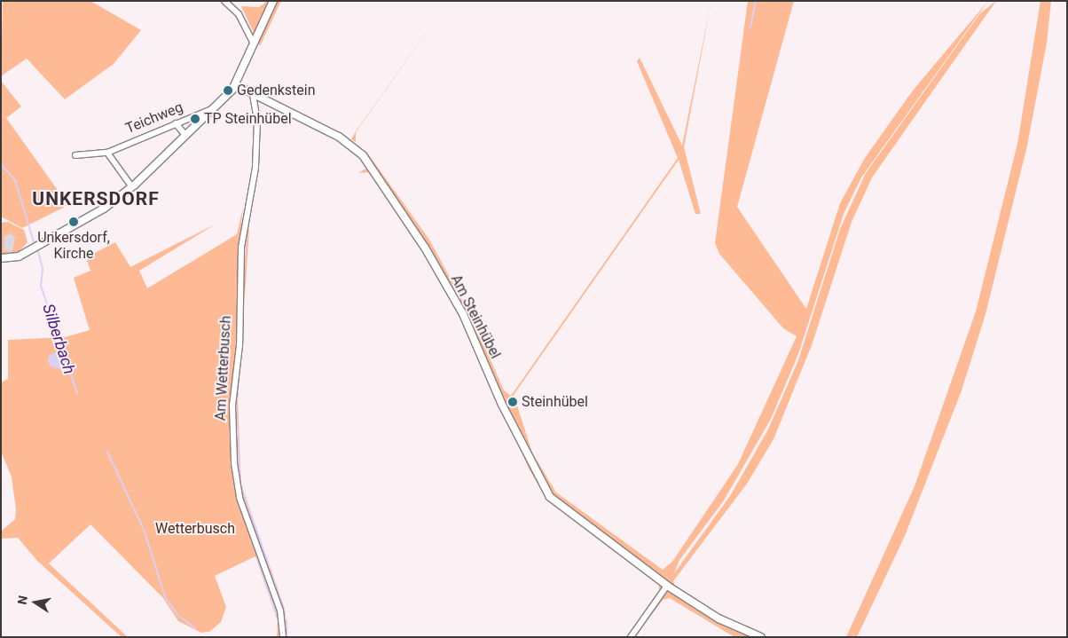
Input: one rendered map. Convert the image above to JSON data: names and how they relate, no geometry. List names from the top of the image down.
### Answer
{
  "streets": {
    "street": ["Teichweg", "Am Steinhübel", "Am Wetterbusch"]
  },
  "crossings": [
    ["Am Steinhübel", "Am Wetterbusch"]
  ],
  "districts": ["UNKERSDORF"],
  "water": ["Silberbach"],
  "parks": ["Wetterbusch"],
  "places": [
    "Gedenkstein",
    "TP Steinhübel",
    "Unkersdorf, Kirche",
    "Steinhübel"
  ],
  "north": "left"
}
